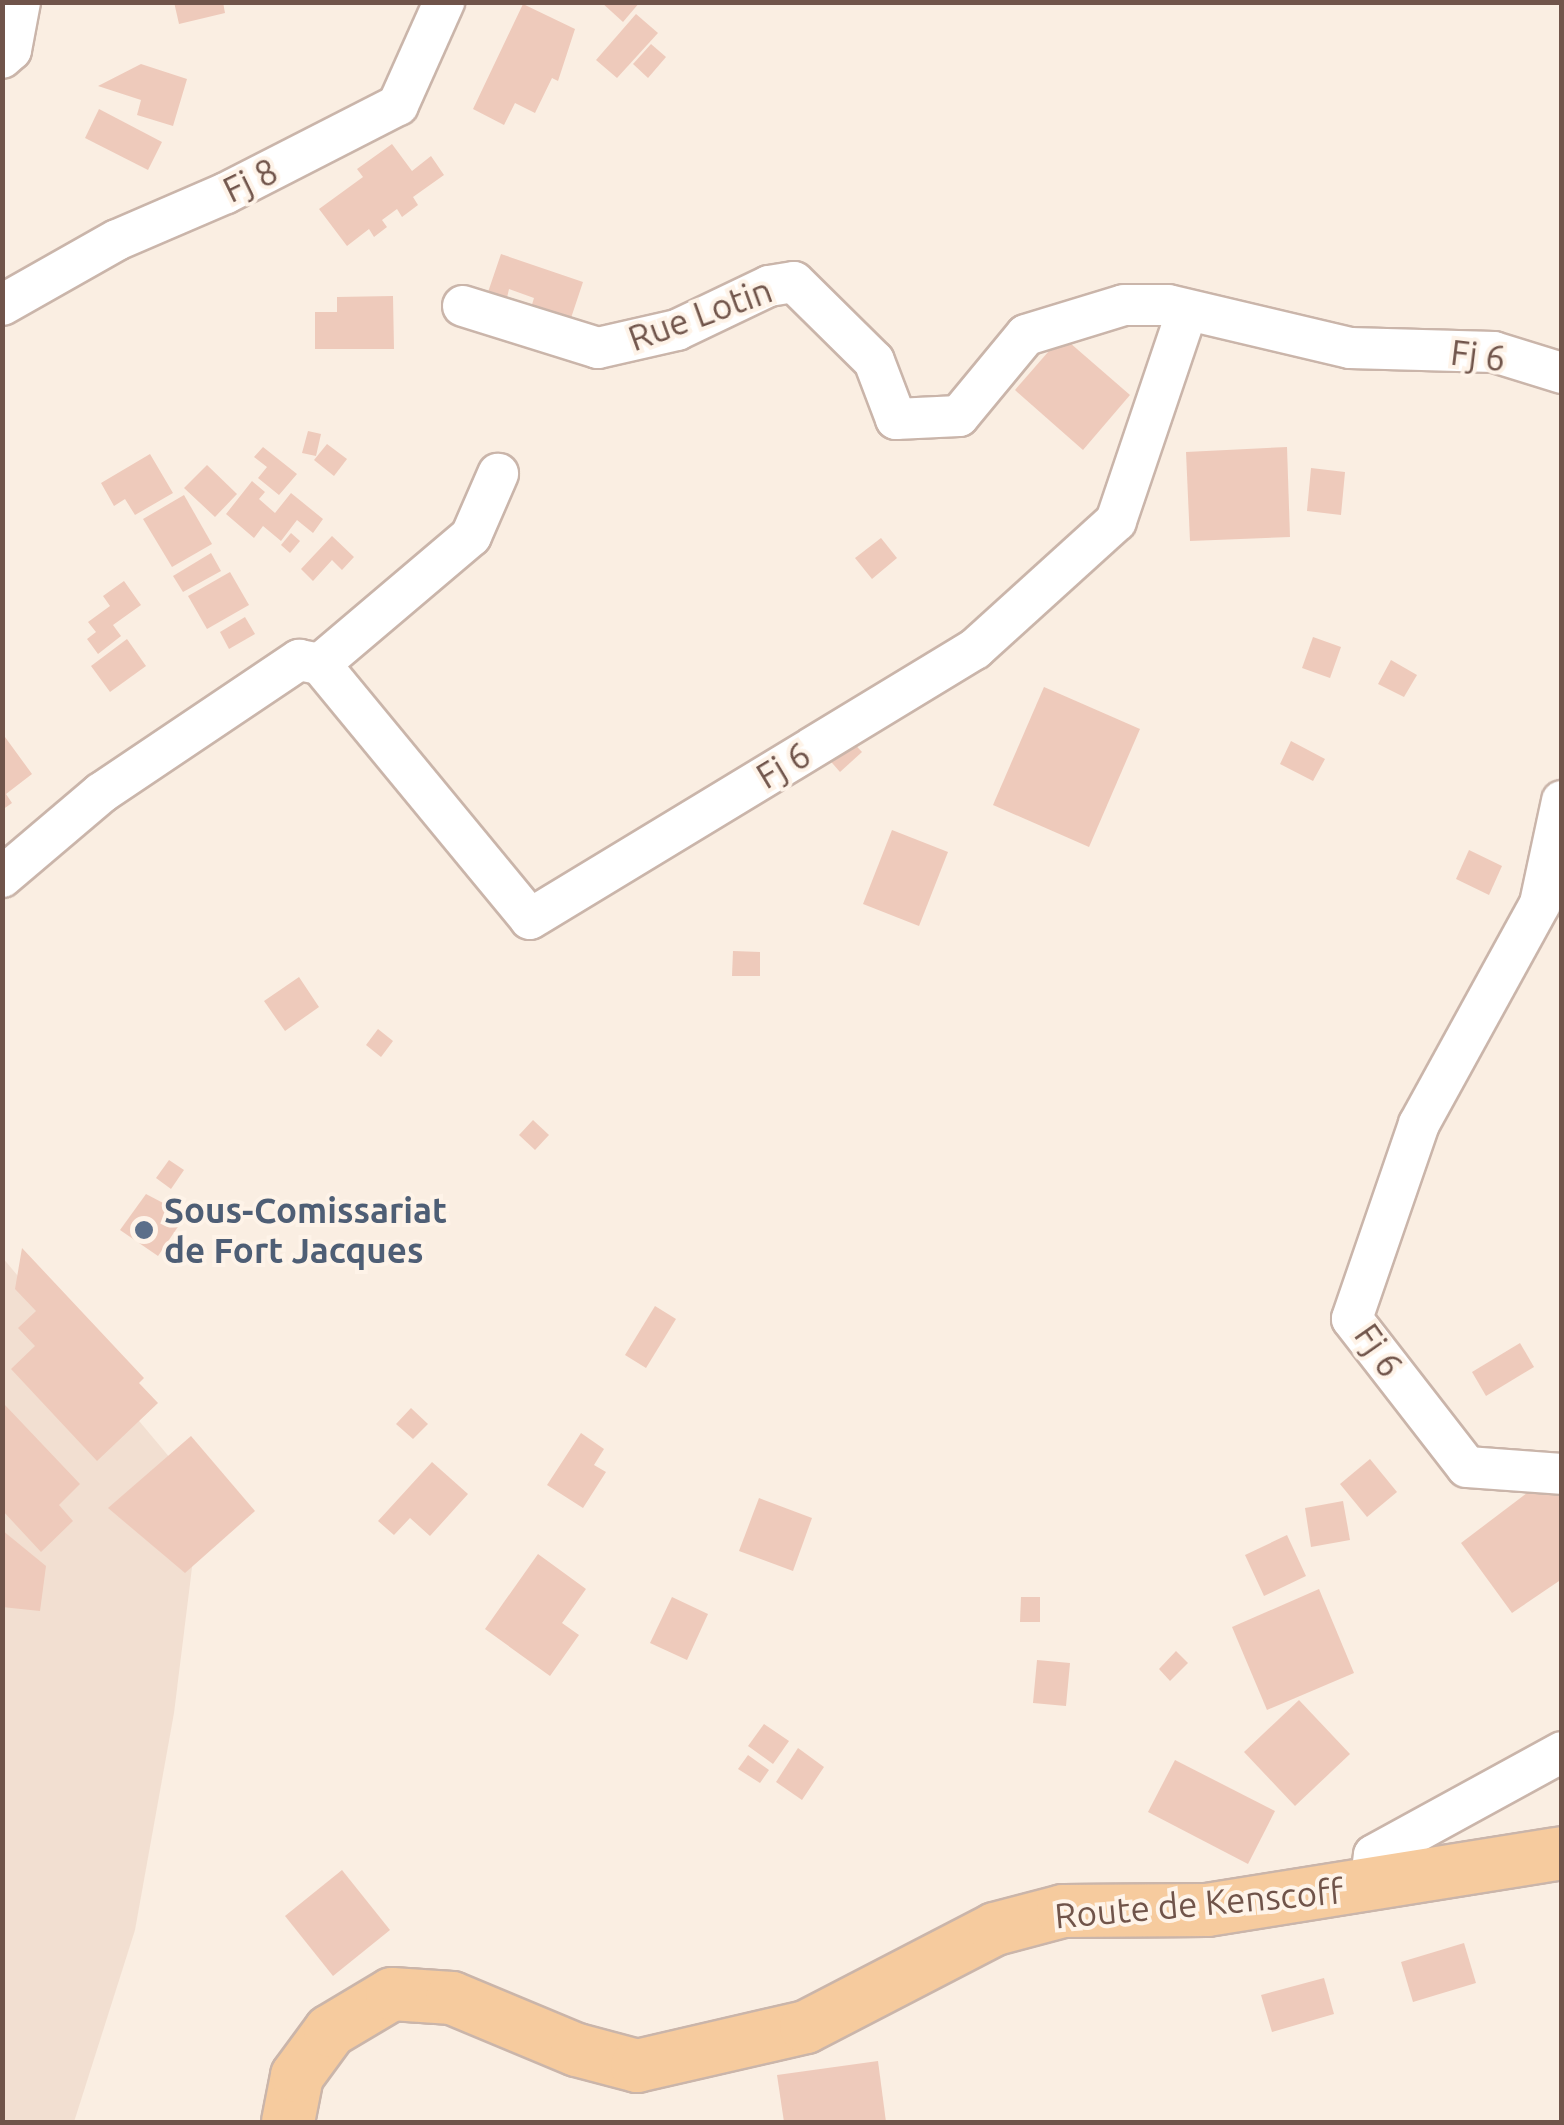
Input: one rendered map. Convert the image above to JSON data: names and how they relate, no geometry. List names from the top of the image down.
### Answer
{
  "streets": {
    "main road": ["Route de Kenscoff"],
    "street": ["Fj 8", "Rue Lotin", "Fj 6"]
  },
  "crossings": [
    ["Rue Lotin", "Fj 6"]
  ],
  "places": ["Sous-Comissariat de Fort Jacques"]
}
